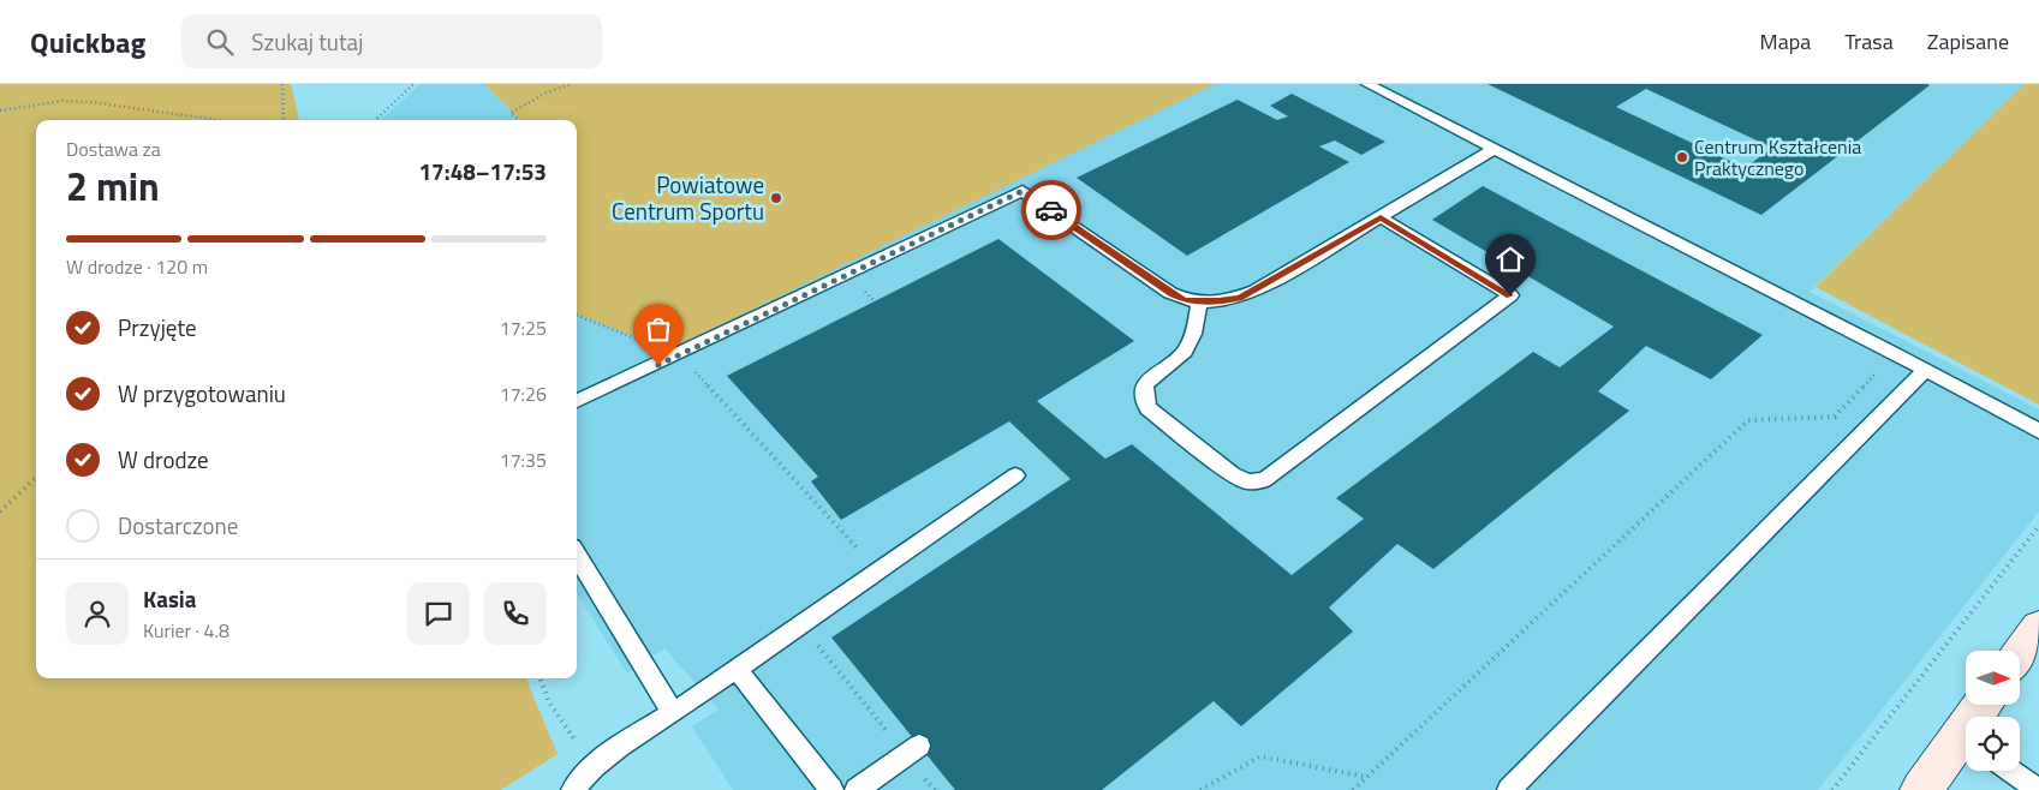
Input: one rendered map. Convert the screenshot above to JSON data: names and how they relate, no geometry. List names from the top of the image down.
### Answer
{
  "places": ["Centrum Kształcenia Praktycznego", "Powiatowe Centrum Sportu"],
  "north": "right",
  "page": {
    "header": "Quickbag",
    "search": "Szukaj tutaj",
    "nav": ["Mapa", "Trasa", "Zapisane"],
    "heading": ["2 min", "Dostawa za", "17:48–17:53"],
    "panel": ["Kasia", "Kurier · 4.8"],
    "bar": "W drodze · 120 m",
    "list": [
      ["Przyjęte", "17:25"],
      ["W przygotowaniu", "17:26"],
      ["W drodze", "17:35"],
      "Dostarczone"
    ]
  }
}
